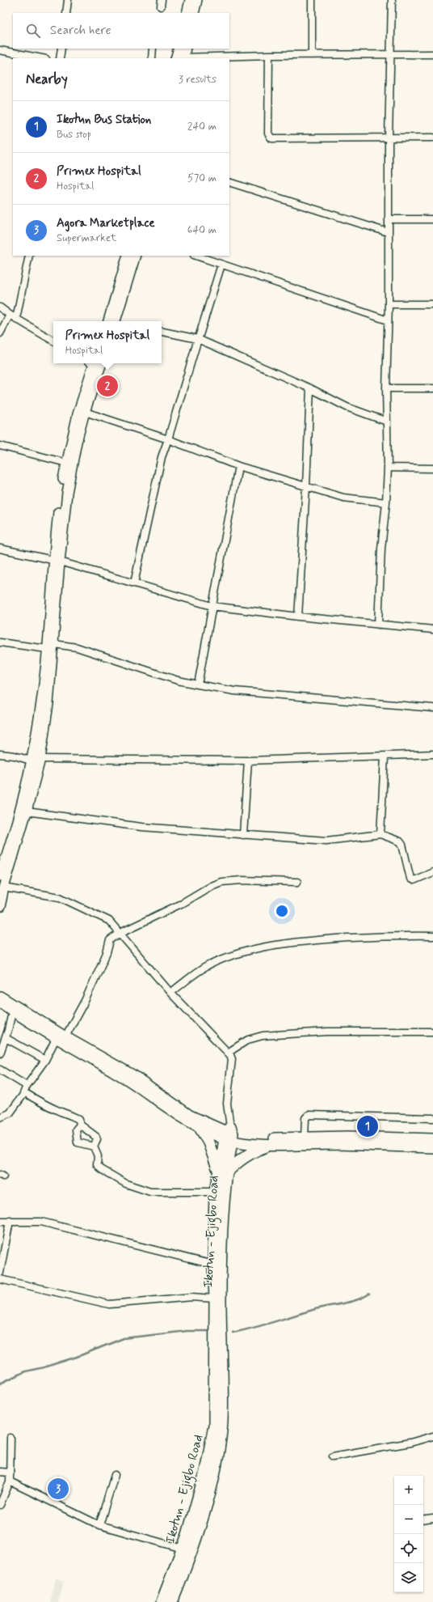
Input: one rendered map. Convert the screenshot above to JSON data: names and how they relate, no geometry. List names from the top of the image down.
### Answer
{
  "streets": {
    "main road": ["Ikotun - Ejigbo Road"]
  },
  "page": {
    "search": "Search here",
    "heading": ["Nearby", "3 results"],
    "list": [
      {
        "mark": "1",
        "name": "Ikotun Bus Station",
        "note": "Bus stop",
        "value": "240 m"
      },
      {
        "mark": "2",
        "name": "Primex Hospital",
        "note": "Hospital",
        "value": "570 m"
      },
      {
        "mark": "3",
        "name": "Agora Marketplace",
        "note": "Supermarket",
        "value": "640 m"
      }
    ],
    "popup": ["Primex Hospital", "Hospital"],
    "pins": ["2", "1", "3"],
    "map_buttons": ["+", "−"]
  }
}
